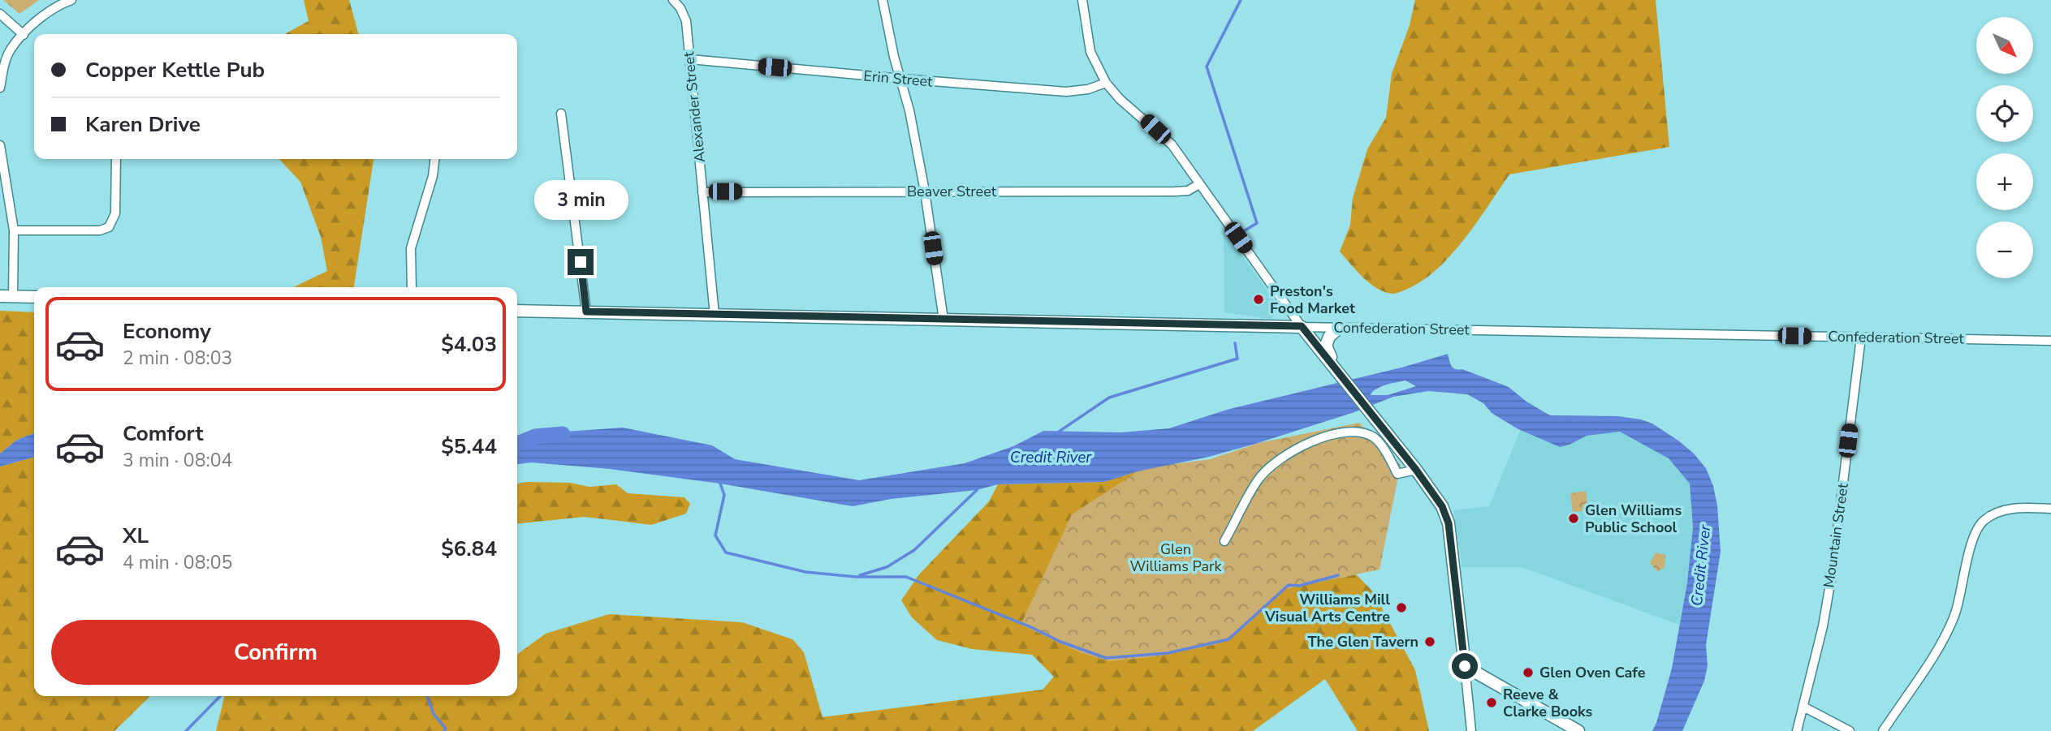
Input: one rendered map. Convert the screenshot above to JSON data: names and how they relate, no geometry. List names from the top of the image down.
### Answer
{
  "streets": {
    "main road": ["Confederation Street"],
    "street": [
      "Erin Street",
      "Alexander Street",
      "Beaver Street",
      "Mountain Street"
    ]
  },
  "crossings": [
    ["Erin Street", "Alexander Street"],
    ["Alexander Street", "Beaver Street"],
    ["Alexander Street", "Confederation Street"],
    ["Confederation Street", "Mountain Street"]
  ],
  "water": ["Credit River"],
  "parks": ["Glen Williams Park"],
  "places": [
    "Preston's Food Market",
    "Glen Williams Public School",
    "Williams Mill Visual Arts Centre",
    "The Glen Tavern",
    "Glen Oven Cafe",
    "Reeve & Clarke Books"
  ],
  "north": "bottom right",
  "page": {
    "map_buttons": ["+", "−"],
    "banner": ["Copper Kettle Pub", "Karen Drive"],
    "bubble": "3 min",
    "list": [
      {
        "name": "Economy",
        "note": "2 min · 08:03",
        "value": "$4.03"
      },
      {
        "name": "Comfort",
        "note": "3 min · 08:04",
        "value": "$5.44"
      },
      {
        "name": "XL",
        "note": "4 min · 08:05",
        "value": "$6.84"
      }
    ],
    "buttons": "Confirm"
  }
}
